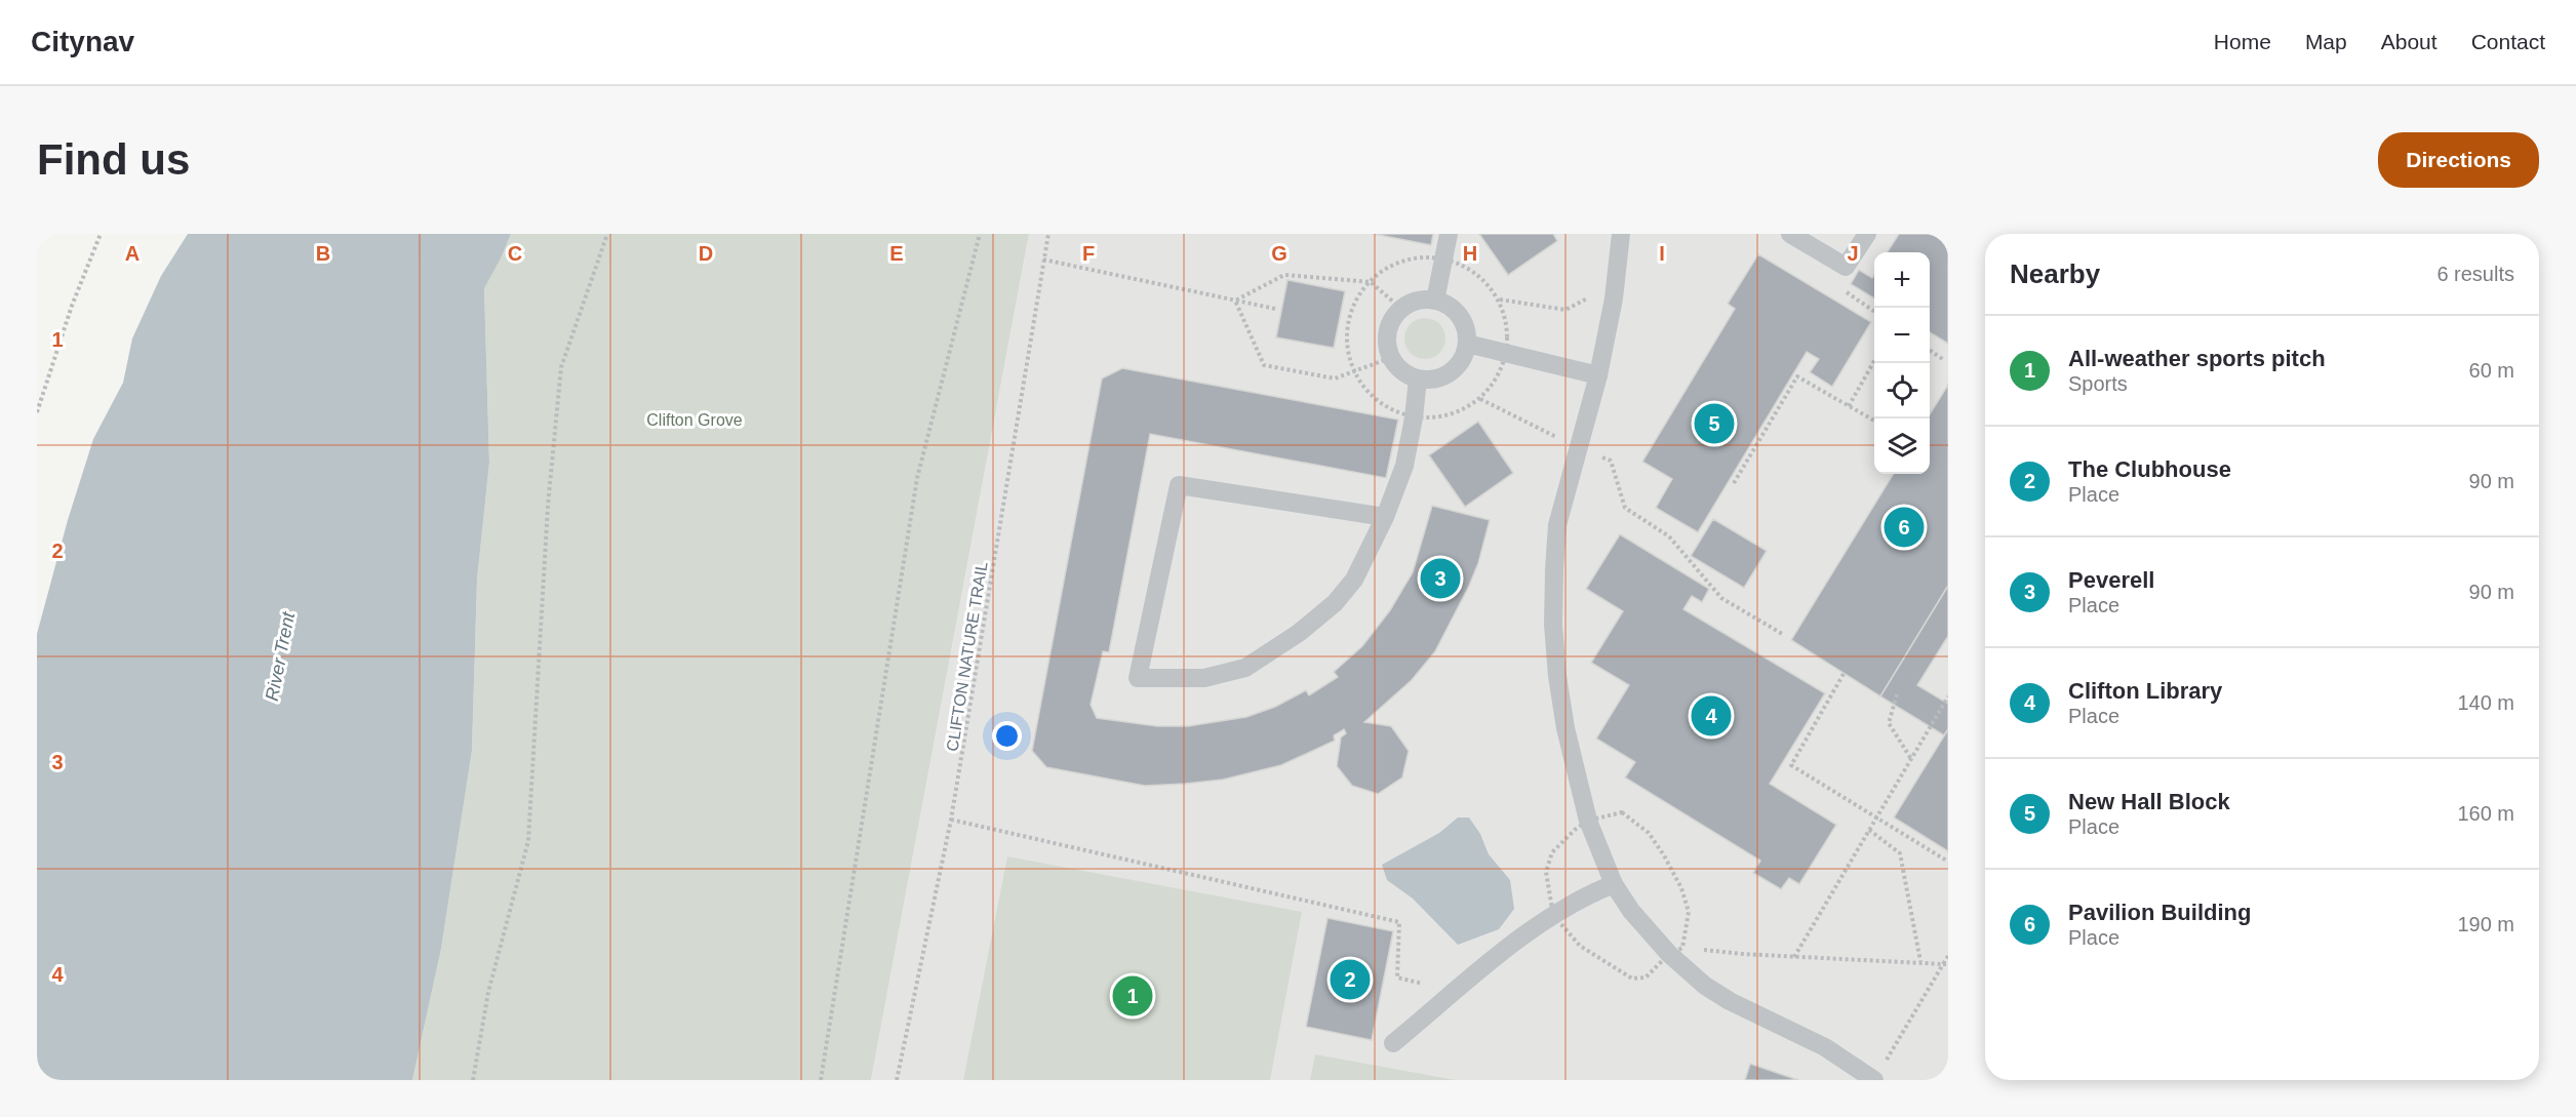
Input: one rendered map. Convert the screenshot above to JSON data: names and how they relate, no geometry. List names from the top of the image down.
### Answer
{
  "streets": {
    "path": ["CLIFTON NATURE TRAIL"]
  },
  "water": ["River Trent"],
  "parks": ["Clifton Grove"],
  "page": {
    "header": "Citynav",
    "nav": [
      "Home",
      "Map",
      "About",
      "Contact"
    ],
    "buttons": "Directions",
    "title": "Find us",
    "heading": ["Nearby", "6 results"],
    "map_buttons": ["+", "−"],
    "list": [
      {
        "mark": "1",
        "name": "All-weather sports pitch",
        "note": "Sports",
        "value": "60 m"
      },
      {
        "mark": "2",
        "name": "The Clubhouse",
        "note": "Place",
        "value": "90 m"
      },
      {
        "mark": "3",
        "name": "Peverell",
        "note": "Place",
        "value": "90 m"
      },
      {
        "mark": "4",
        "name": "Clifton Library",
        "note": "Place",
        "value": "140 m"
      },
      {
        "mark": "5",
        "name": "New Hall Block",
        "note": "Place",
        "value": "160 m"
      },
      {
        "mark": "6",
        "name": "Pavilion Building",
        "note": "Place",
        "value": "190 m"
      }
    ],
    "pins": [
      "5",
      "6",
      "3",
      "4",
      "2",
      "1"
    ]
  },
  "grid": {
    "columns": [
      "A",
      "B",
      "C",
      "D",
      "E",
      "F",
      "G",
      "H",
      "I",
      "J"
    ],
    "rows": [
      "1",
      "2",
      "3",
      "4"
    ]
  }
}
